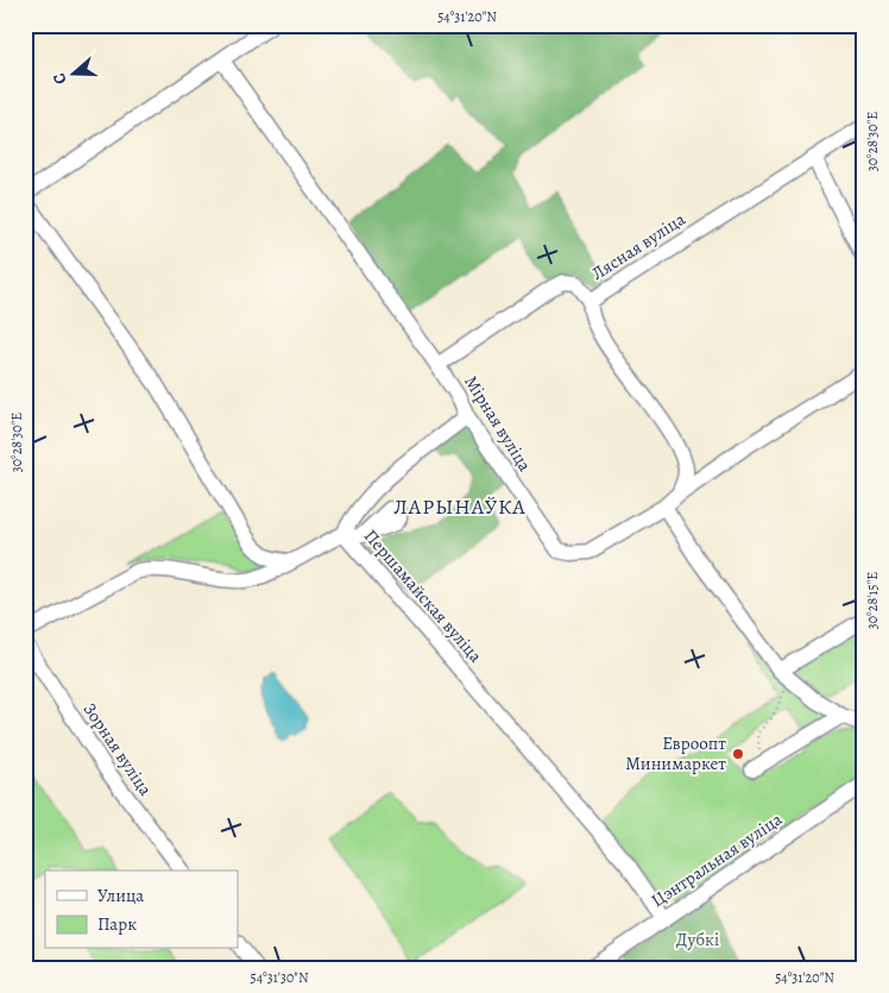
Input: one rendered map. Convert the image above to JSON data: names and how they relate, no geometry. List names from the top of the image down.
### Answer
{
  "streets": {
    "street": [
      "Лясная вуліца",
      "Мірная вуліца",
      "Першамайская вуліца",
      "Зорная вуліца",
      "Цэнтральная вуліца"
    ]
  },
  "crossings": [
    ["Лясная вуліца", "Мірная вуліца"],
    ["Першамайская вуліца", "Цэнтральная вуліца"]
  ],
  "districts": ["ЛАРЫНАЎКА"],
  "parks": ["Дубкі"],
  "places": ["Евроопт Минимаркет"],
  "legend": ["Улица", "Парк"],
  "north": "left",
  "coordinates": [
    "54°31'20\"N",
    "30°28'30\"E",
    "30°28'15\"E",
    "54°31'30\"N"
  ]
}
